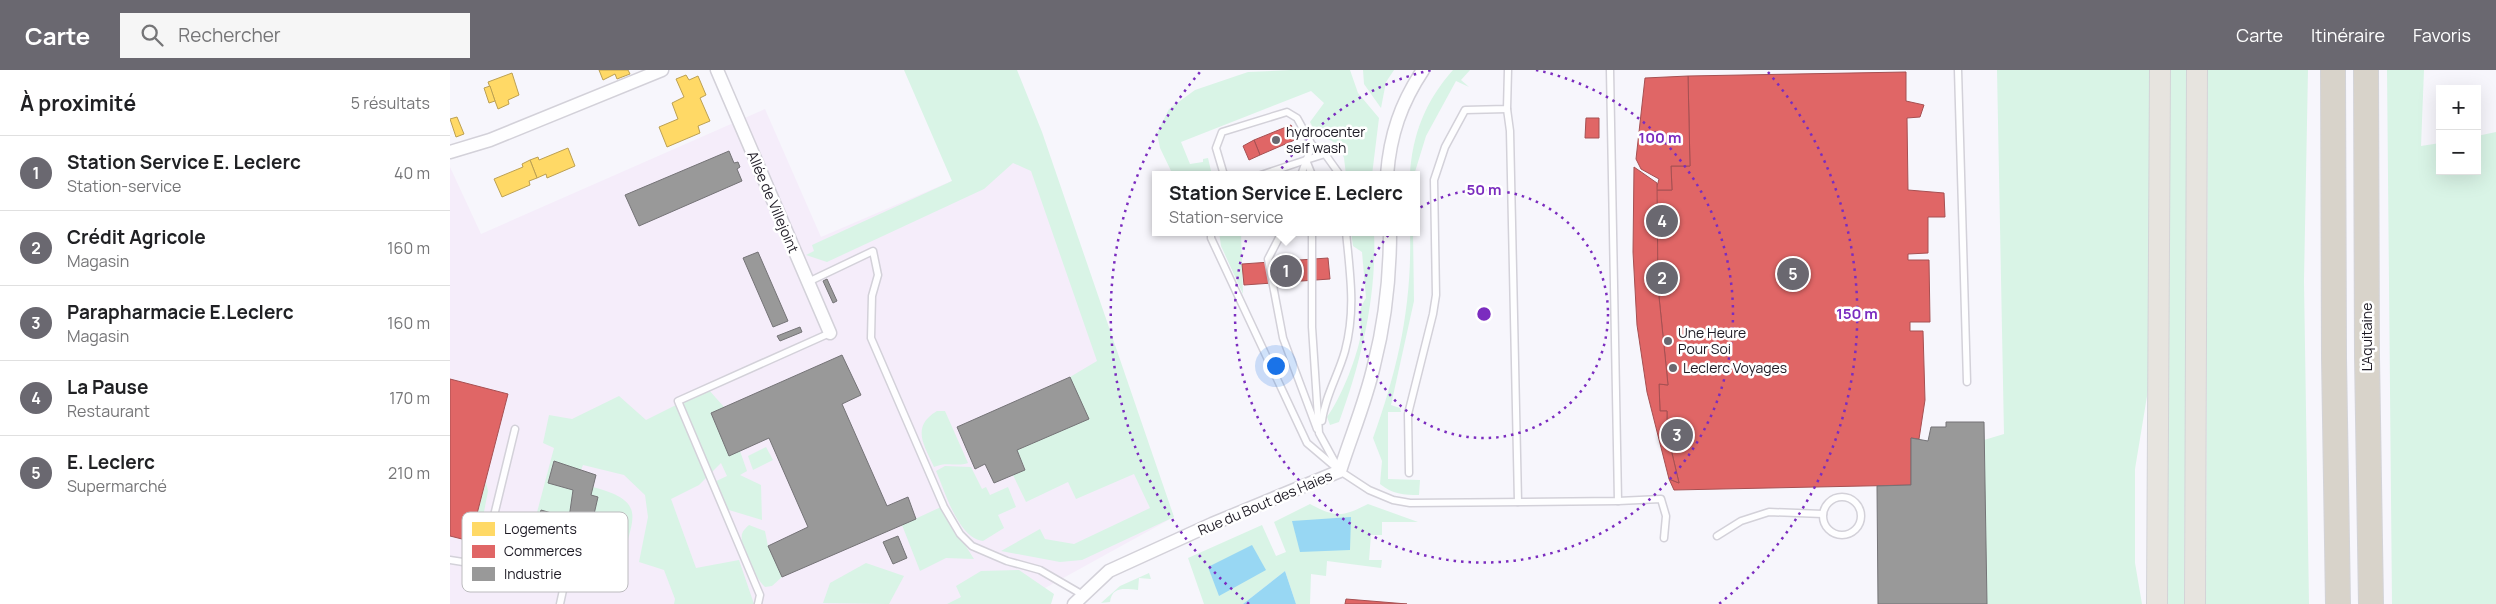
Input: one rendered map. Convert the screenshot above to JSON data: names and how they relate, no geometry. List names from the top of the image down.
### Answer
{
  "streets": {
    "highway": ["L'Aquitaine"],
    "street": ["Allée de Villejoint", "Rue du Bout des Haies"]
  },
  "places": ["hydrocenter self wash", "Une Heure Pour Soi", "Leclerc Voyages"],
  "legend": ["Logements", "Commerces", "Industrie"],
  "page": {
    "header": "Carte",
    "search": "Rechercher",
    "nav": ["Carte", "Itinéraire", "Favoris"],
    "heading": ["À proximité", "5 résultats"],
    "map_buttons": ["+", "−"],
    "list": [
      {
        "mark": "1",
        "name": "Station Service E. Leclerc",
        "note": "Station-service",
        "value": "40 m"
      },
      {
        "mark": "2",
        "name": "Crédit Agricole",
        "note": "Magasin",
        "value": "160 m"
      },
      {
        "mark": "3",
        "name": "Parapharmacie E.Leclerc",
        "note": "Magasin",
        "value": "160 m"
      },
      {
        "mark": "4",
        "name": "La Pause",
        "note": "Restaurant",
        "value": "170 m"
      },
      {
        "mark": "5",
        "name": "E. Leclerc",
        "note": "Supermarché",
        "value": "210 m"
      }
    ],
    "popup": ["Station Service E. Leclerc", "Station-service"],
    "pins": [
      "4",
      "1",
      "5",
      "2",
      "3"
    ]
  },
  "rings": ["100 m", "50 m", "150 m"]
}
